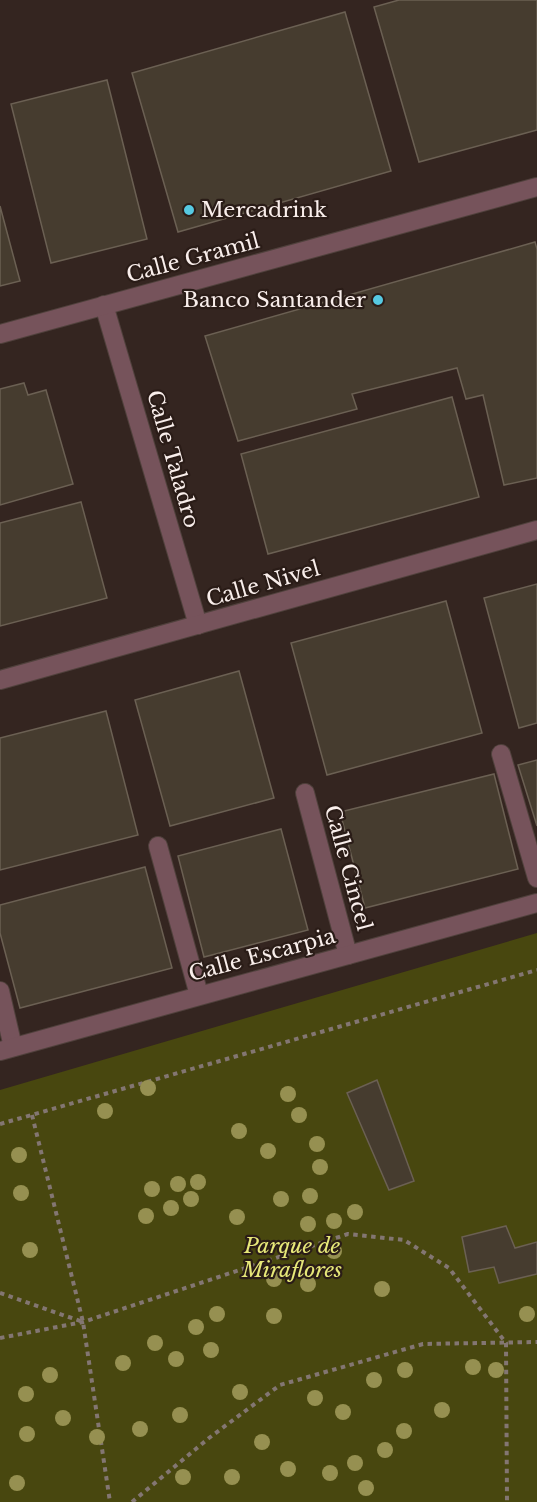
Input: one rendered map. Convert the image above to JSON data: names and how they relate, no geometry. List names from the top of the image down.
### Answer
{
  "streets": {
    "street": [
      "Calle Gramil",
      "Calle Taladro",
      "Calle Nivel",
      "Calle Cincel",
      "Calle Escarpia"
    ]
  },
  "crossings": [
    ["Calle Gramil", "Calle Taladro"],
    ["Calle Taladro", "Calle Nivel"],
    ["Calle Cincel", "Calle Escarpia"]
  ],
  "parks": ["Parque de Miraflores"],
  "places": ["Mercadrink", "Banco Santander"]
}
